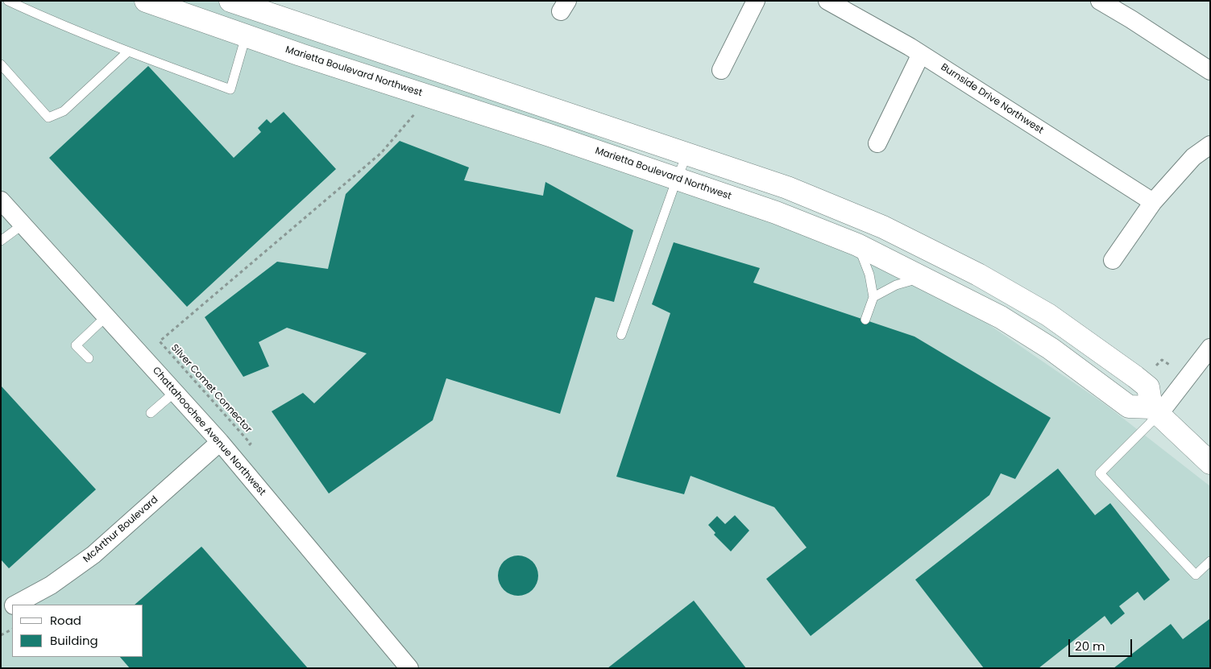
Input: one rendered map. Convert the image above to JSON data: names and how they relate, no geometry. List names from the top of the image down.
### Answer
{
  "streets": {
    "main road": ["Marietta Boulevard Northwest"],
    "street": ["Burnside Drive Northwest", "Chattahoochee Avenue Northwest", "McArthur Boulevard"],
    "path": ["Silver Comet Connector"]
  },
  "crossings": [
    ["Silver Comet Connector", "Chattahoochee Avenue Northwest"],
    ["Chattahoochee Avenue Northwest", "McArthur Boulevard"]
  ],
  "legend": ["Road", "Building"],
  "scale_bar": "20 m"
}
